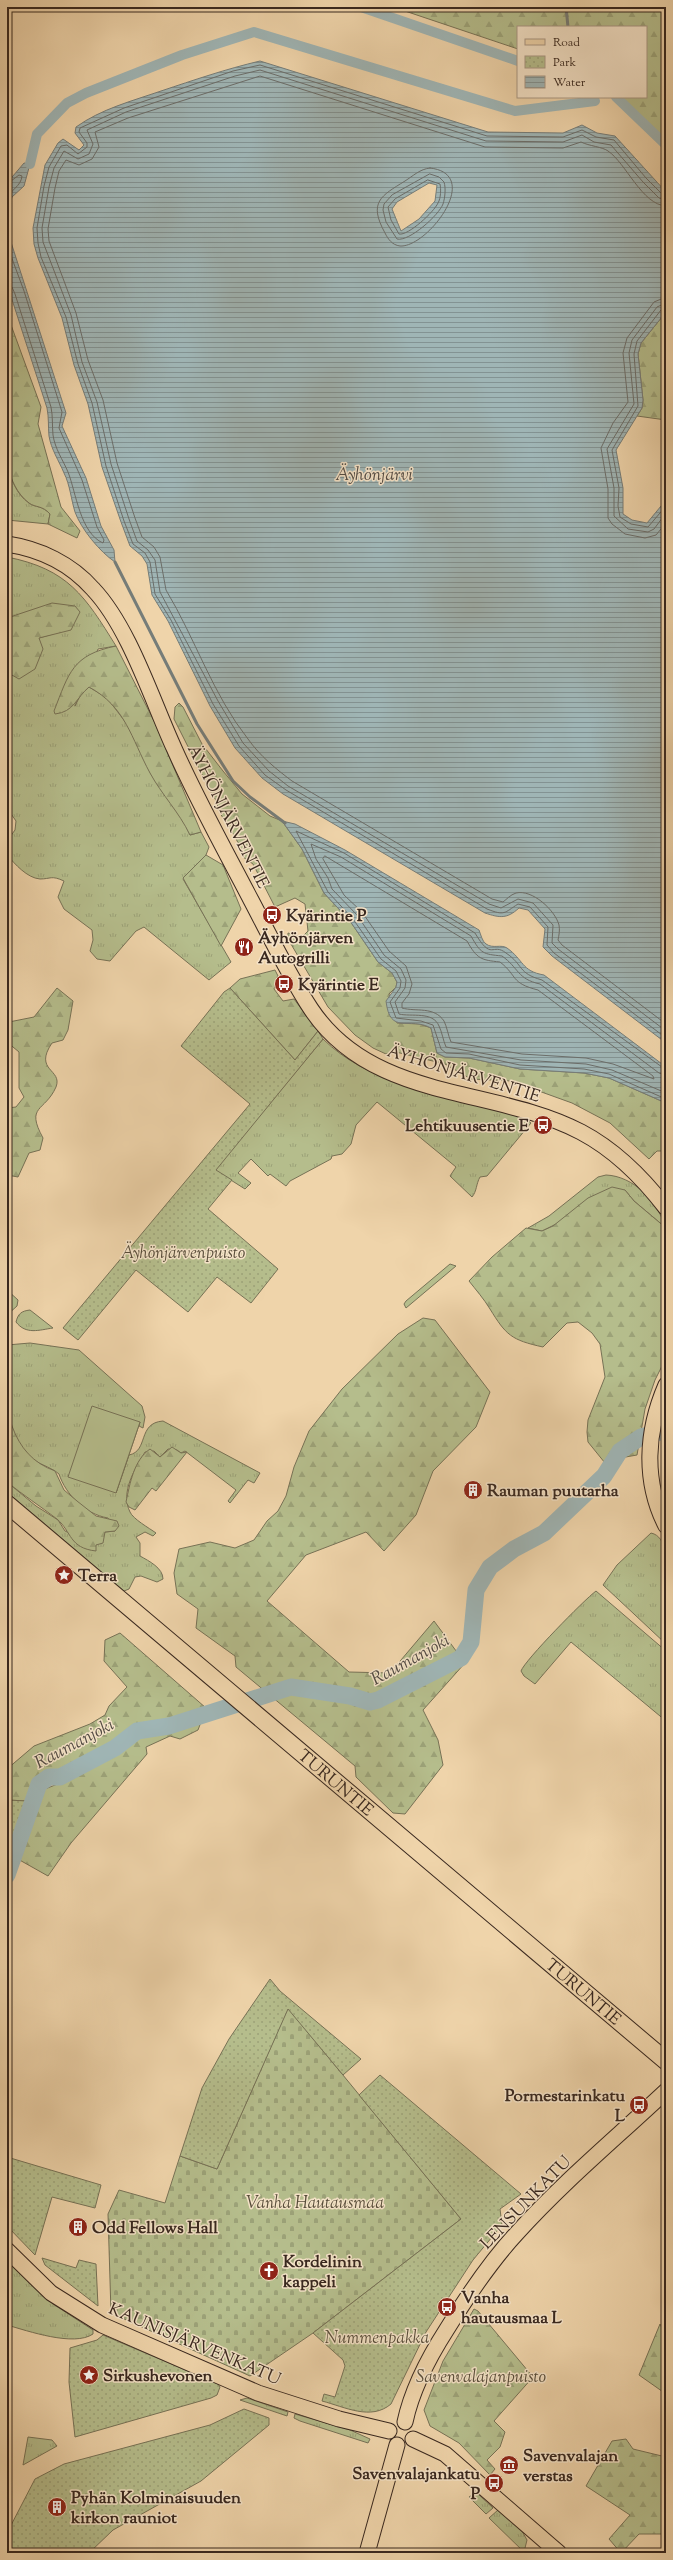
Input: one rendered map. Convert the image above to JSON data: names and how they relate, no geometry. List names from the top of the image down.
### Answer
{
  "streets": {
    "highway": ["TURUNTIE"],
    "main road": ["ÄYHÖNJÄRVENTIE", "LENSUNKATU", "KAUNISJÄRVENKATU"]
  },
  "crossings": [
    ["LENSUNKATU", "KAUNISJÄRVENKATU"]
  ],
  "water": ["Äyhönjärvi", "Raumanjoki"],
  "parks": [
    "Äyhönjärvenpuisto",
    "Vanha Hautausmaa",
    "Nummenpakka",
    "Savenvalajanpuisto"
  ],
  "places": {
    "bus stop": [
      "Kyärintie P",
      "Kyärintie E",
      "Lehtikuusentie E",
      "Pormestarinkatu L",
      "Vanha hautausmaa L",
      "Savenvalajankatu P"
    ],
    "restaurant": ["Äyhönjärven Autogrilli"],
    "building": ["Rauman puutarha", "Odd Fellows Hall", "Pyhän Kolminaisuuden kirkon rauniot"],
    "place": ["Terra", "Sirkushevonen"],
    "church": ["Kordelinin kappeli"],
    "museum": ["Savenvalajan verstas"]
  },
  "legend": ["Road", "Park", "Water"]
}
